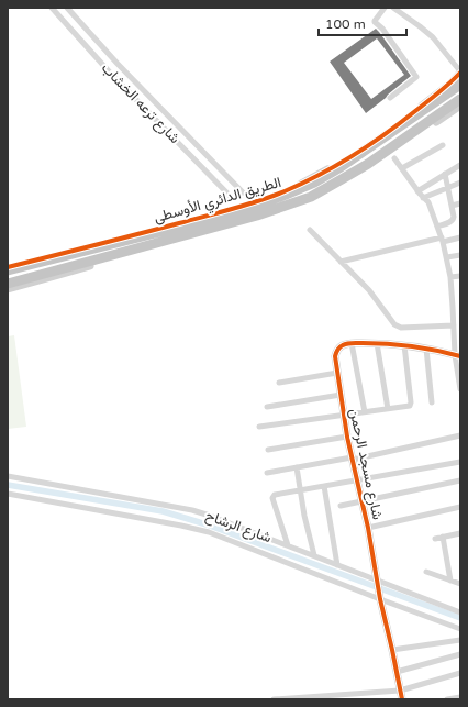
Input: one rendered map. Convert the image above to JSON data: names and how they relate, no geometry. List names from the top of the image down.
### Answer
{
  "streets": {
    "highway": ["الطريق الدائري الأوسطى"],
    "street": ["شارع ترعه الخشاب", "شارع مسجد الرحمن", "شارع الرشاح"]
  },
  "crossings": [
    ["شارع مسجد الرحمن", "شارع الرشاح"]
  ],
  "scale_bar": "100 m"
}
